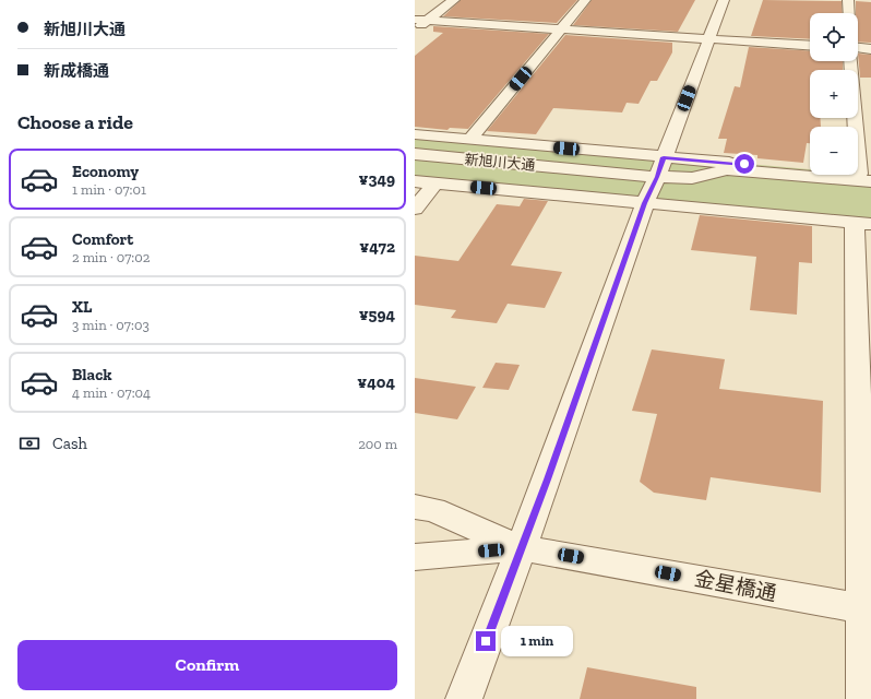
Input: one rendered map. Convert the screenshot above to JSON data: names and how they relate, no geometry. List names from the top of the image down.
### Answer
{
  "streets": {
    "street": ["新旭川大通", "金星橋通"]
  },
  "page": {
    "banner": ["新旭川大通", "新成橋通"],
    "map_buttons": ["+", "−"],
    "heading": "Choose a ride",
    "list": [
      {
        "name": "Economy",
        "note": "1 min · 07:01",
        "value": "¥349"
      },
      {
        "name": "Comfort",
        "note": "2 min · 07:02",
        "value": "¥472"
      },
      {
        "name": "XL",
        "note": "3 min · 07:03",
        "value": "¥594"
      },
      {
        "name": "Black",
        "note": "4 min · 07:04",
        "value": "¥404"
      }
    ],
    "pay": ["Cash", "200 m"],
    "bubble": "1 min",
    "buttons": "Confirm"
  }
}
